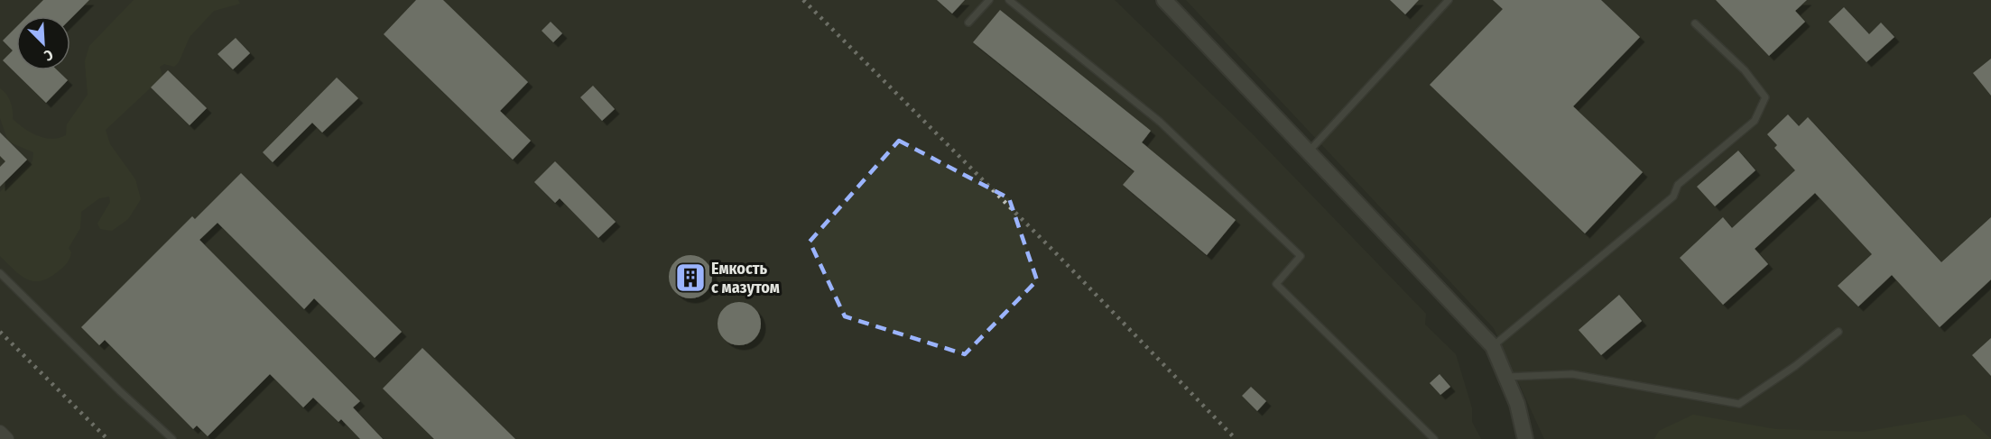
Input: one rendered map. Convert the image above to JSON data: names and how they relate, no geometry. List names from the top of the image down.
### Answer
{
  "places": {
    "building": ["Емкость с мазутом"]
  },
  "north": "bottom right"
}
